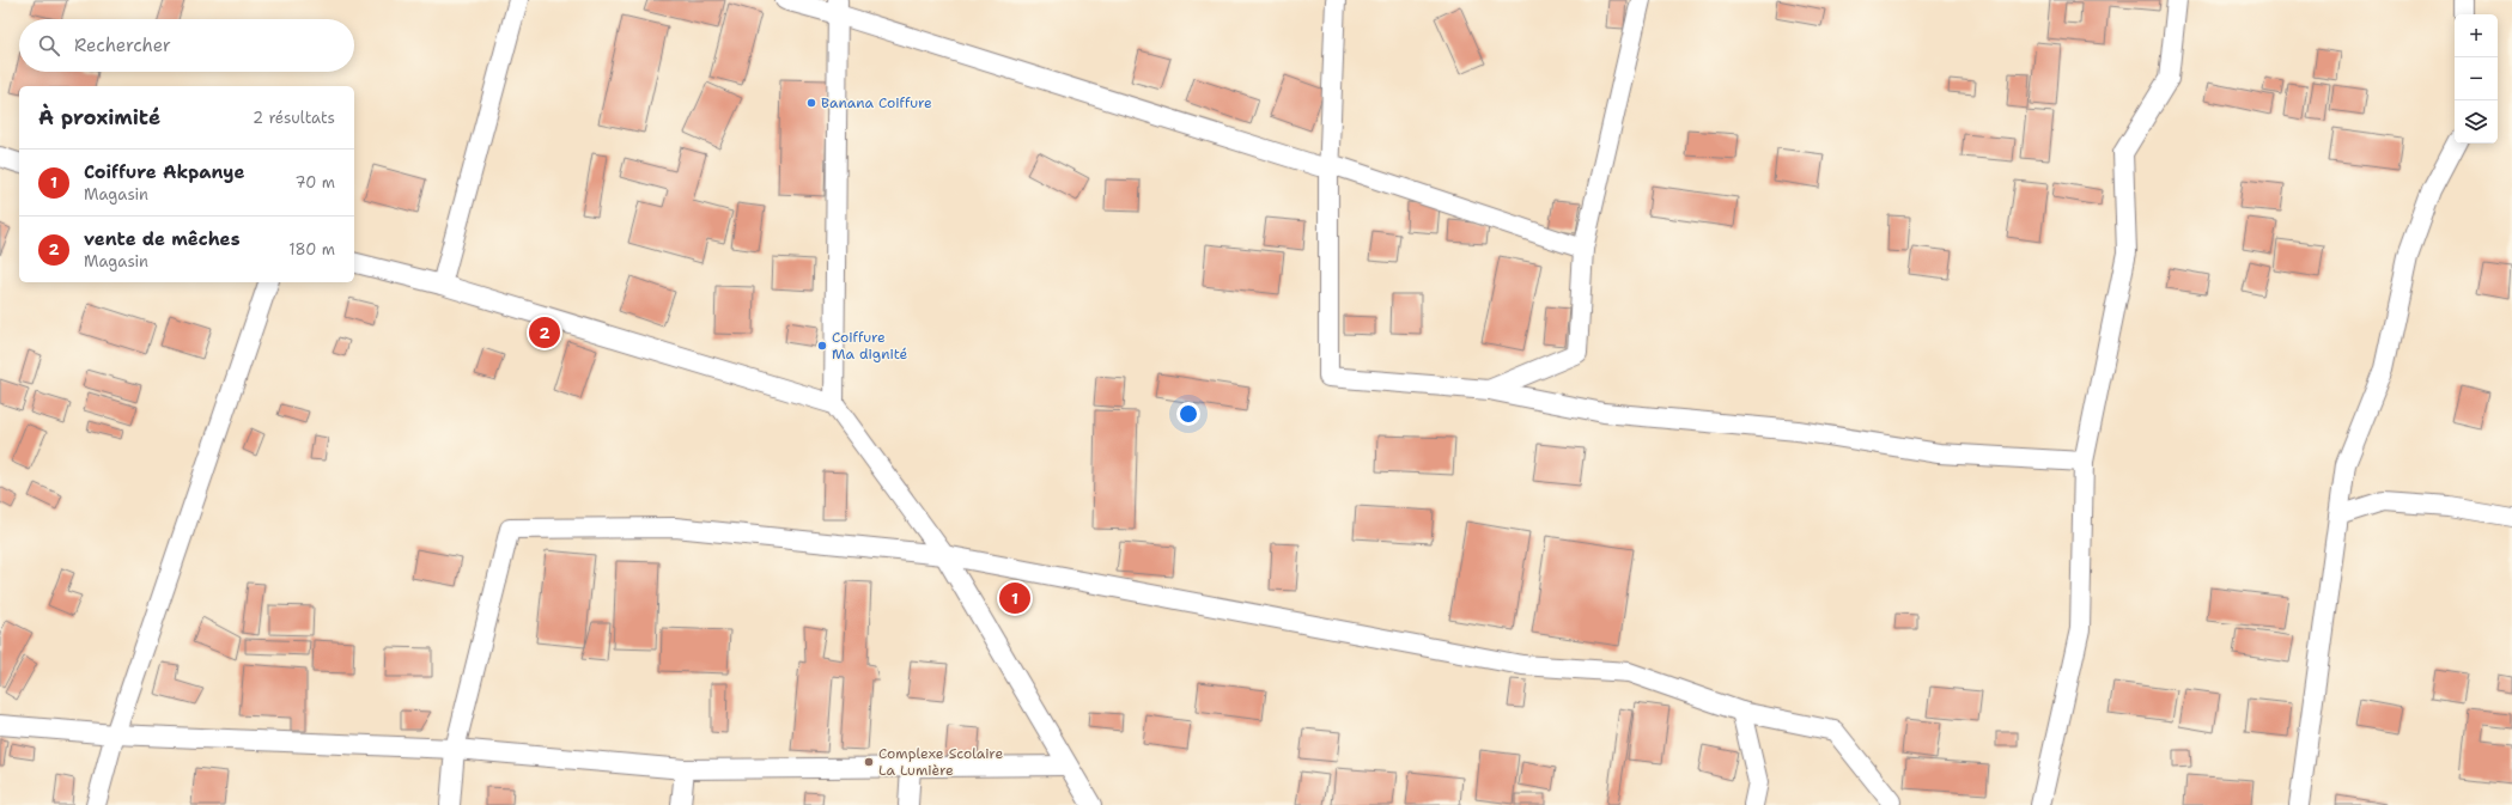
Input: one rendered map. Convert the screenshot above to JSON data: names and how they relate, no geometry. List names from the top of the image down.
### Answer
{
  "places": ["Banana Coiffure", "Coiffure Ma dignité", "Complexe Scolaire La Lumière"],
  "page": {
    "map_buttons": ["+", "−"],
    "search": "Rechercher",
    "heading": ["À proximité", "2 résultats"],
    "list": [
      {
        "mark": "1",
        "name": "Coiffure Akpanye",
        "note": "Magasin",
        "value": "70 m"
      },
      {
        "mark": "2",
        "name": "vente de mêches",
        "note": "Magasin",
        "value": "180 m"
      }
    ],
    "pins": ["2", "1"]
  }
}
